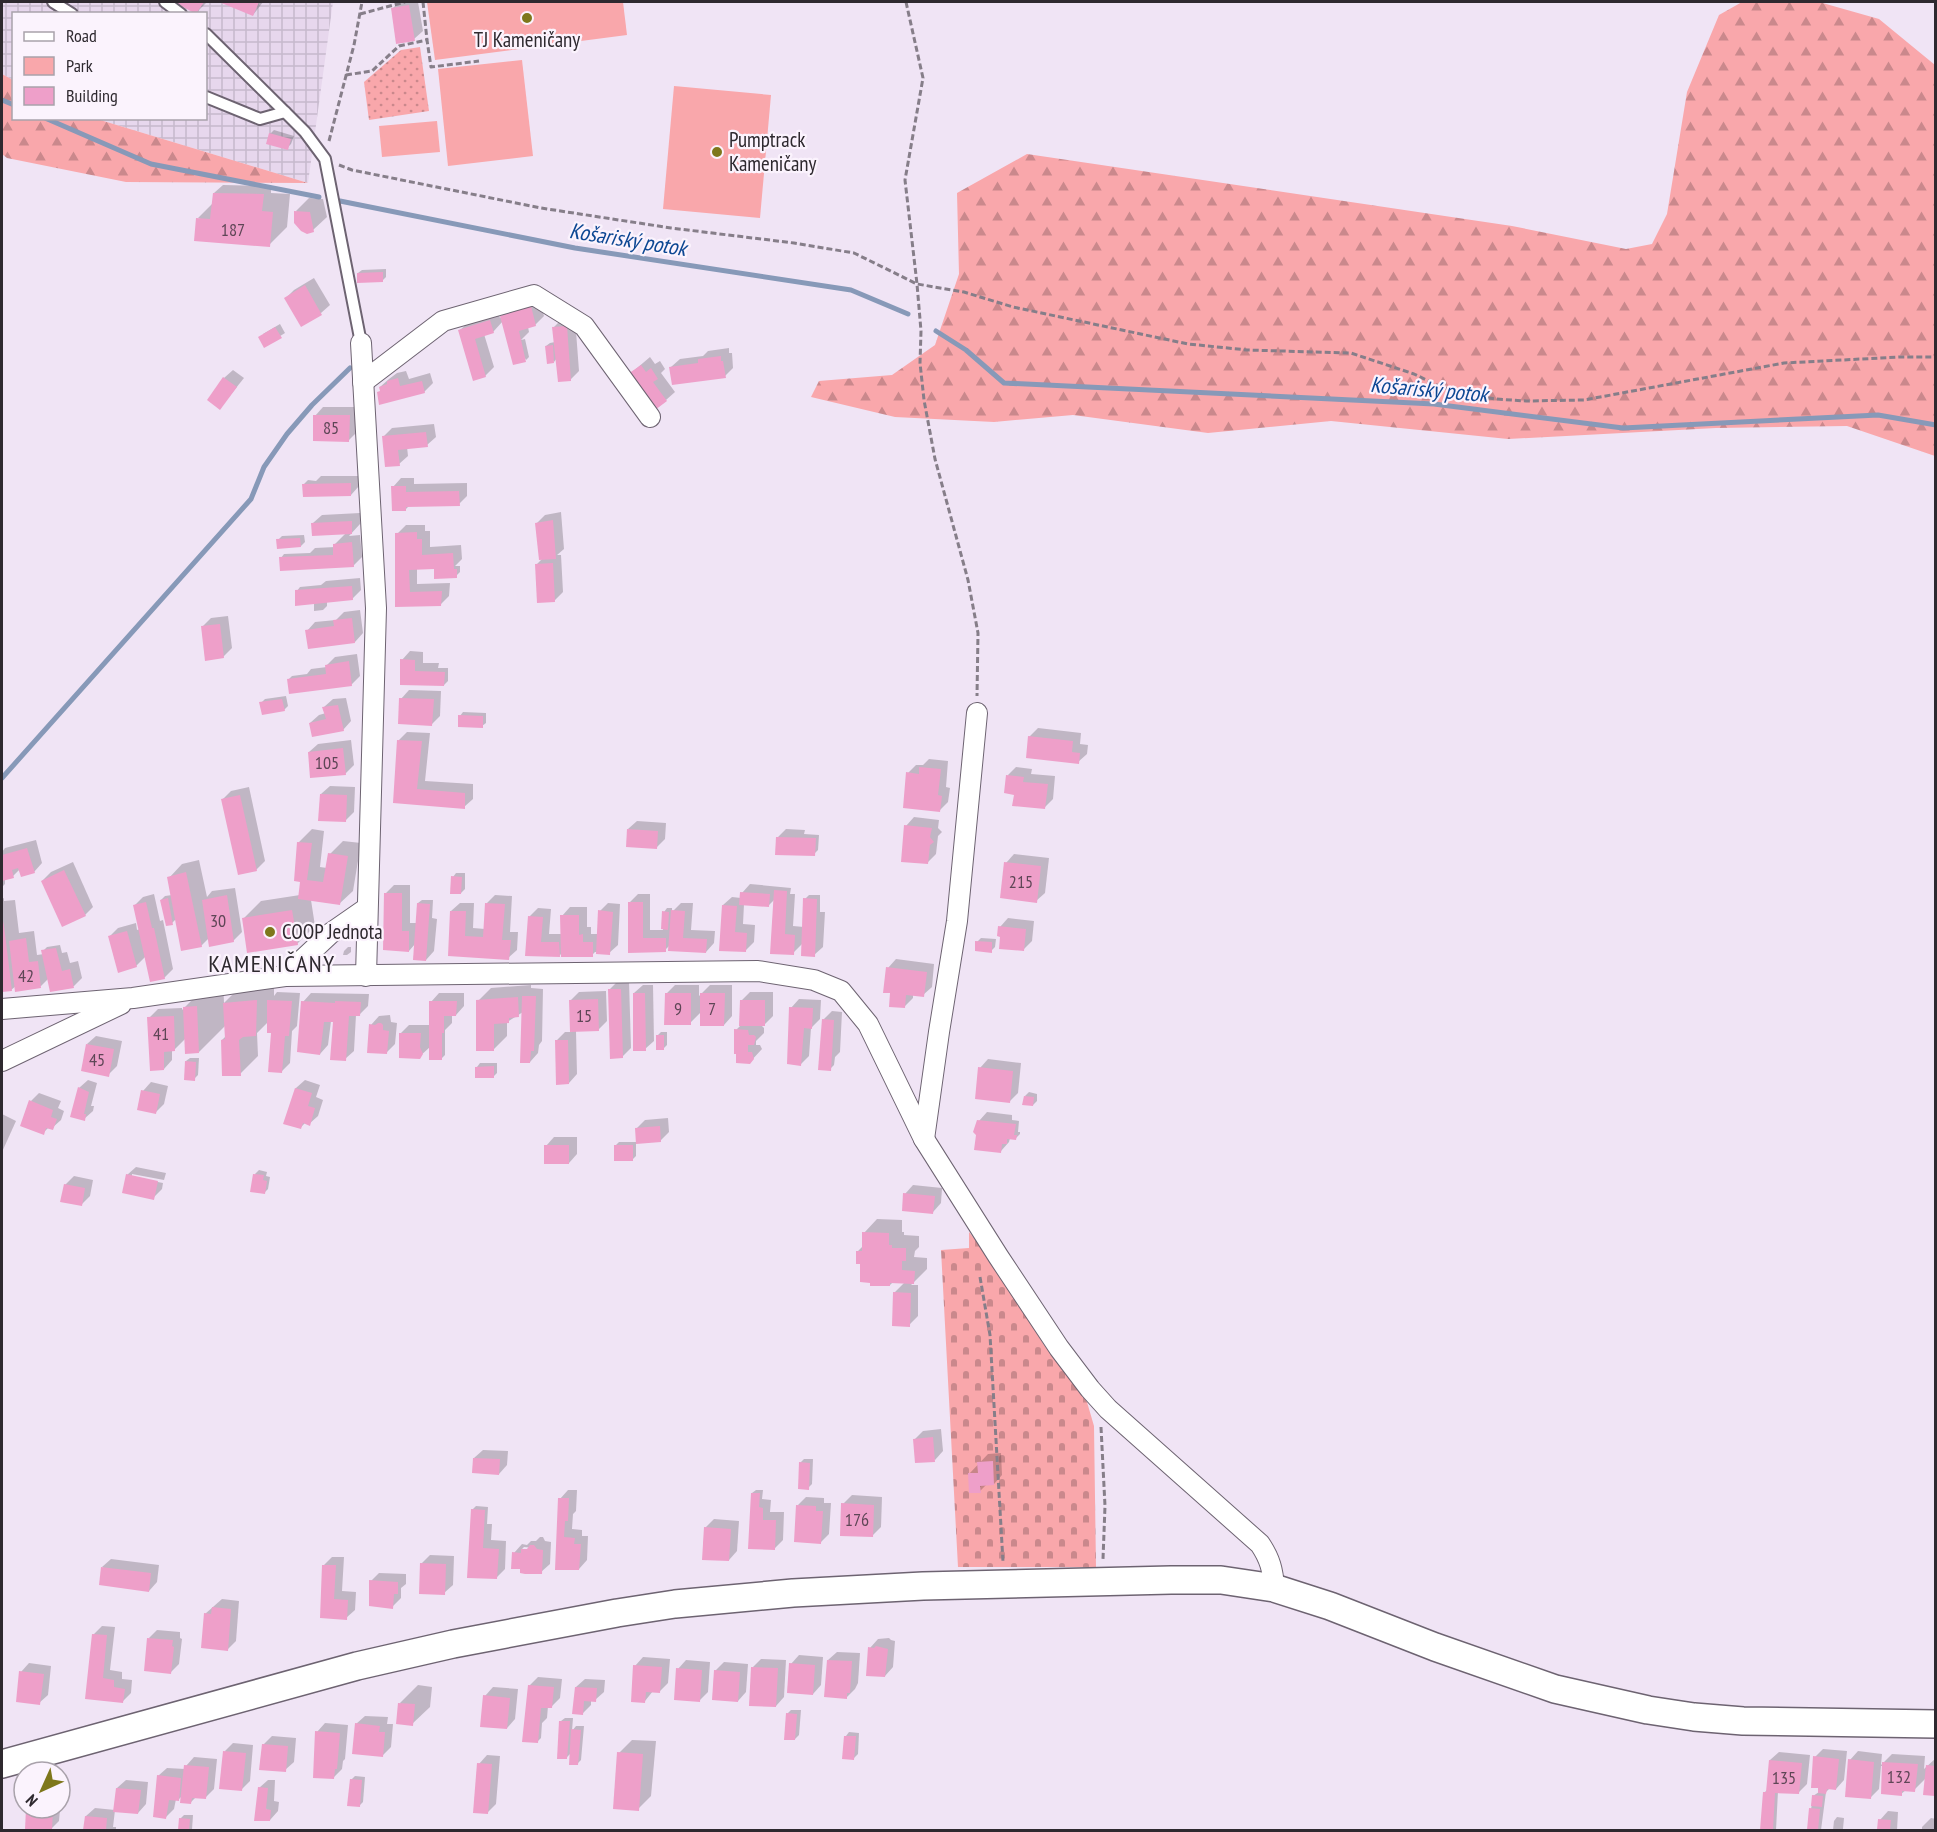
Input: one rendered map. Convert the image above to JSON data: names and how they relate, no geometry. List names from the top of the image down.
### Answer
{
  "districts": ["KAMENIČANY"],
  "water": ["Košariský potok"],
  "places": ["TJ Kameničany", "Pumptrack Kameničany", "COOP Jednota"],
  "house_numbers": [
    "187",
    "85",
    "105",
    "215",
    "30",
    "42",
    "9",
    "7",
    "15",
    "41",
    "45",
    "176",
    "132",
    "135"
  ],
  "legend": ["Road", "Park", "Building"],
  "north": "bottom left"
}
